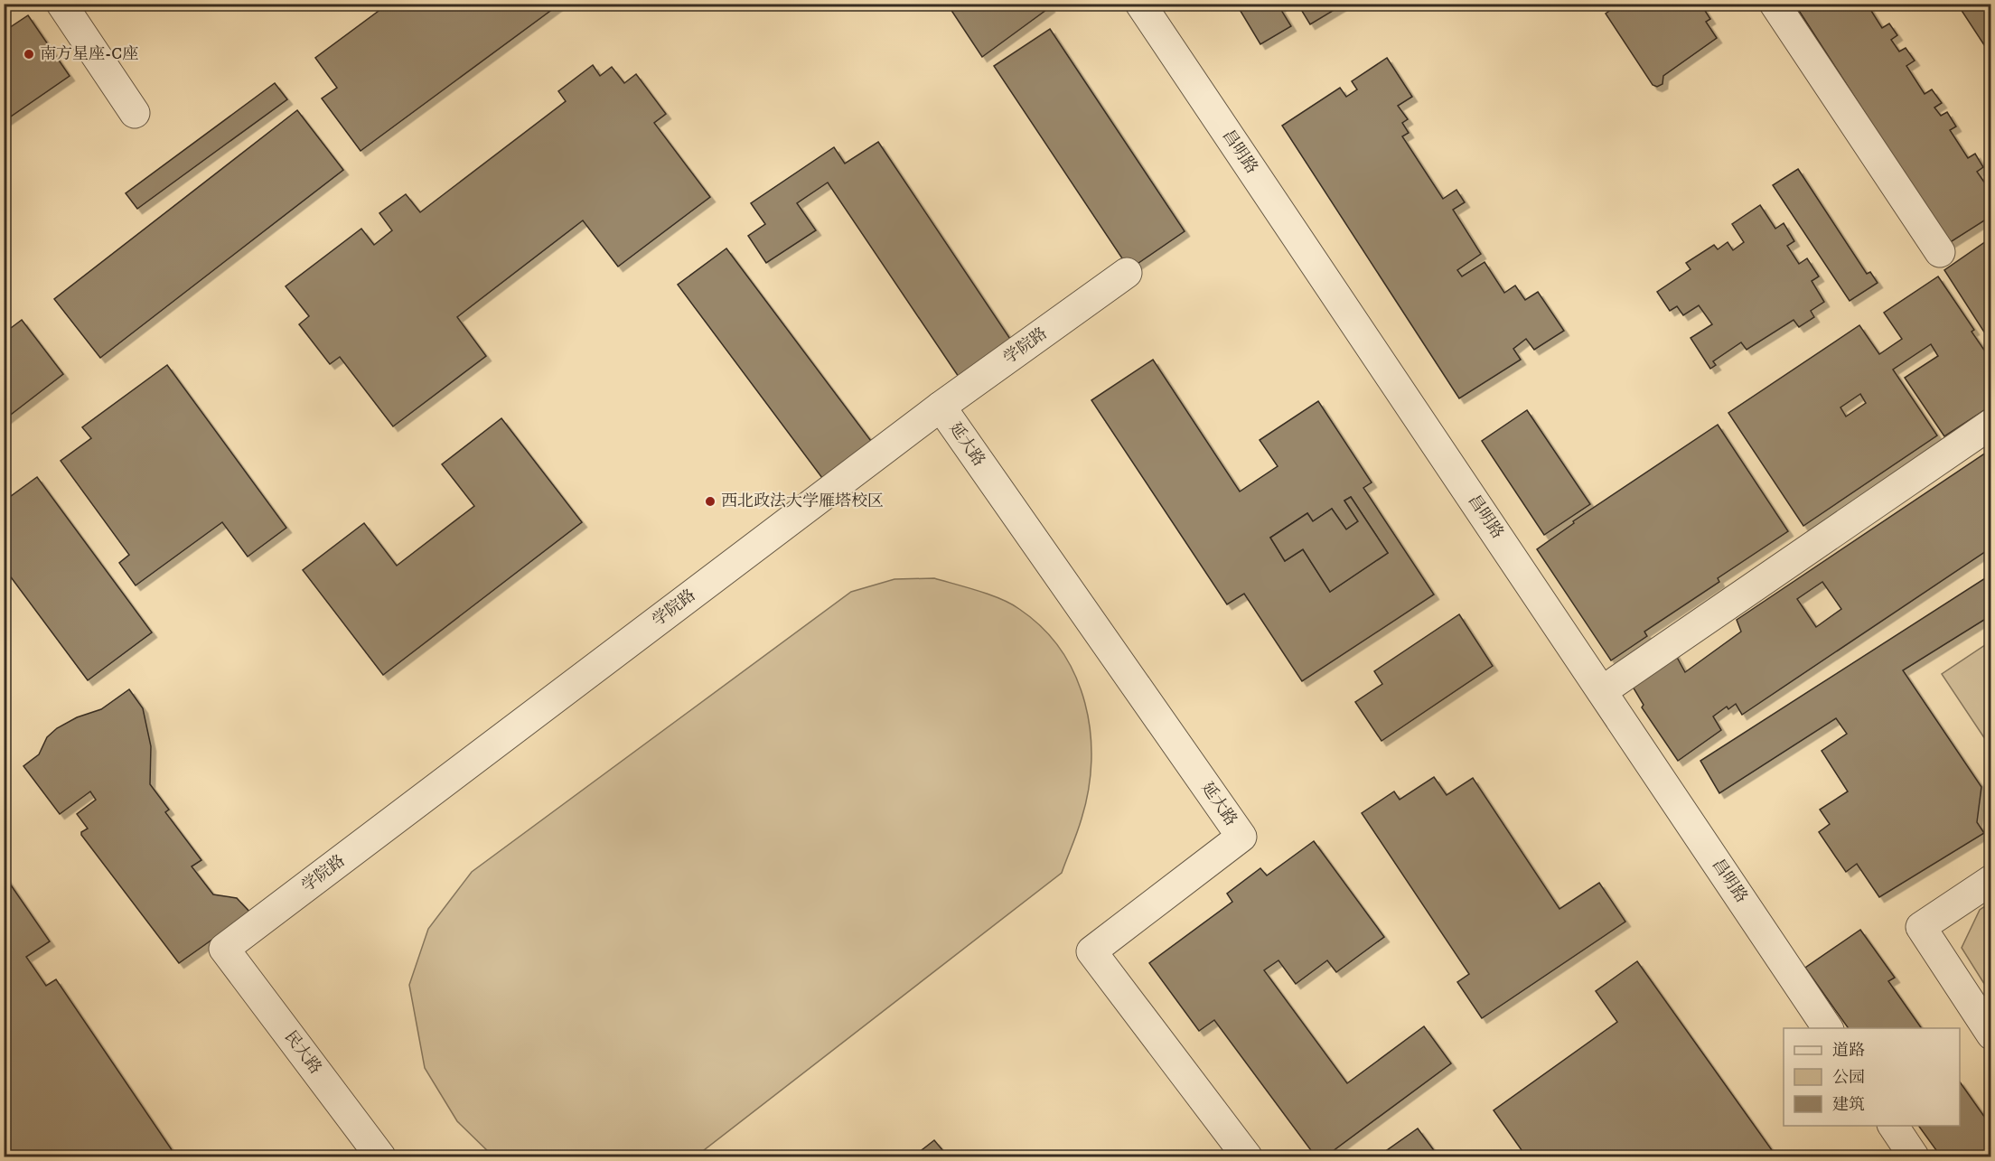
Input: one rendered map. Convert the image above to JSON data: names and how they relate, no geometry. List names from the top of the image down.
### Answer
{
  "streets": {
    "street": [
      "昌明路",
      "学院路",
      "延大路",
      "民大路"
    ]
  },
  "crossings": [
    ["学院路", "延大路"],
    ["学院路", "民大路"]
  ],
  "places": ["南方星座-C座", "西北政法大学雁塔校区"],
  "legend": ["道路", "公园", "建筑"]
}
